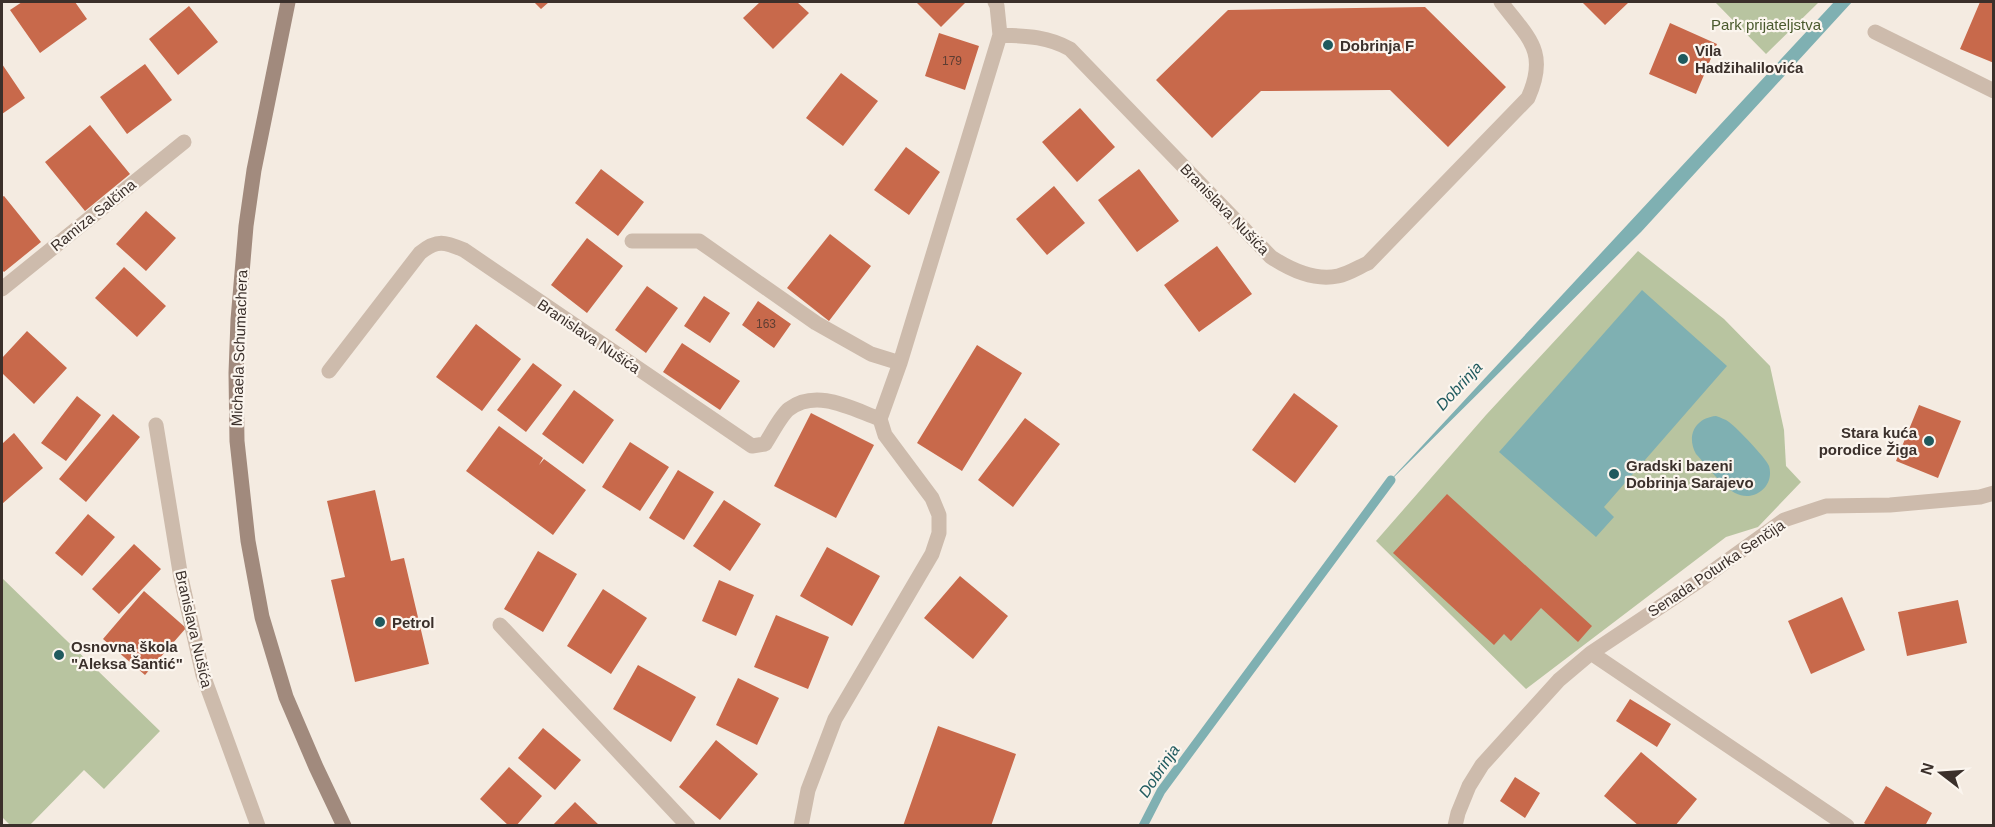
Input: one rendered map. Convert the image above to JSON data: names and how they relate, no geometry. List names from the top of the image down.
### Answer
{
  "streets": {
    "main road": ["Michaela Schumachera"],
    "street": ["Branislava Nušića", "Ramiza Salčina", "Senada Poturka Senčija"]
  },
  "water": ["Dobrinja"],
  "parks": ["Park prijateljstva"],
  "places": [
    "Dobrinja F",
    "Vila Hadžihalilovića",
    "Stara kuća porodice Žiga",
    "Gradski bazeni Dobrinja Sarajevo",
    "Petrol",
    "Osnovna škola \"Aleksa Šantić\""
  ],
  "house_numbers": ["179", "163"],
  "north": "left"
}
